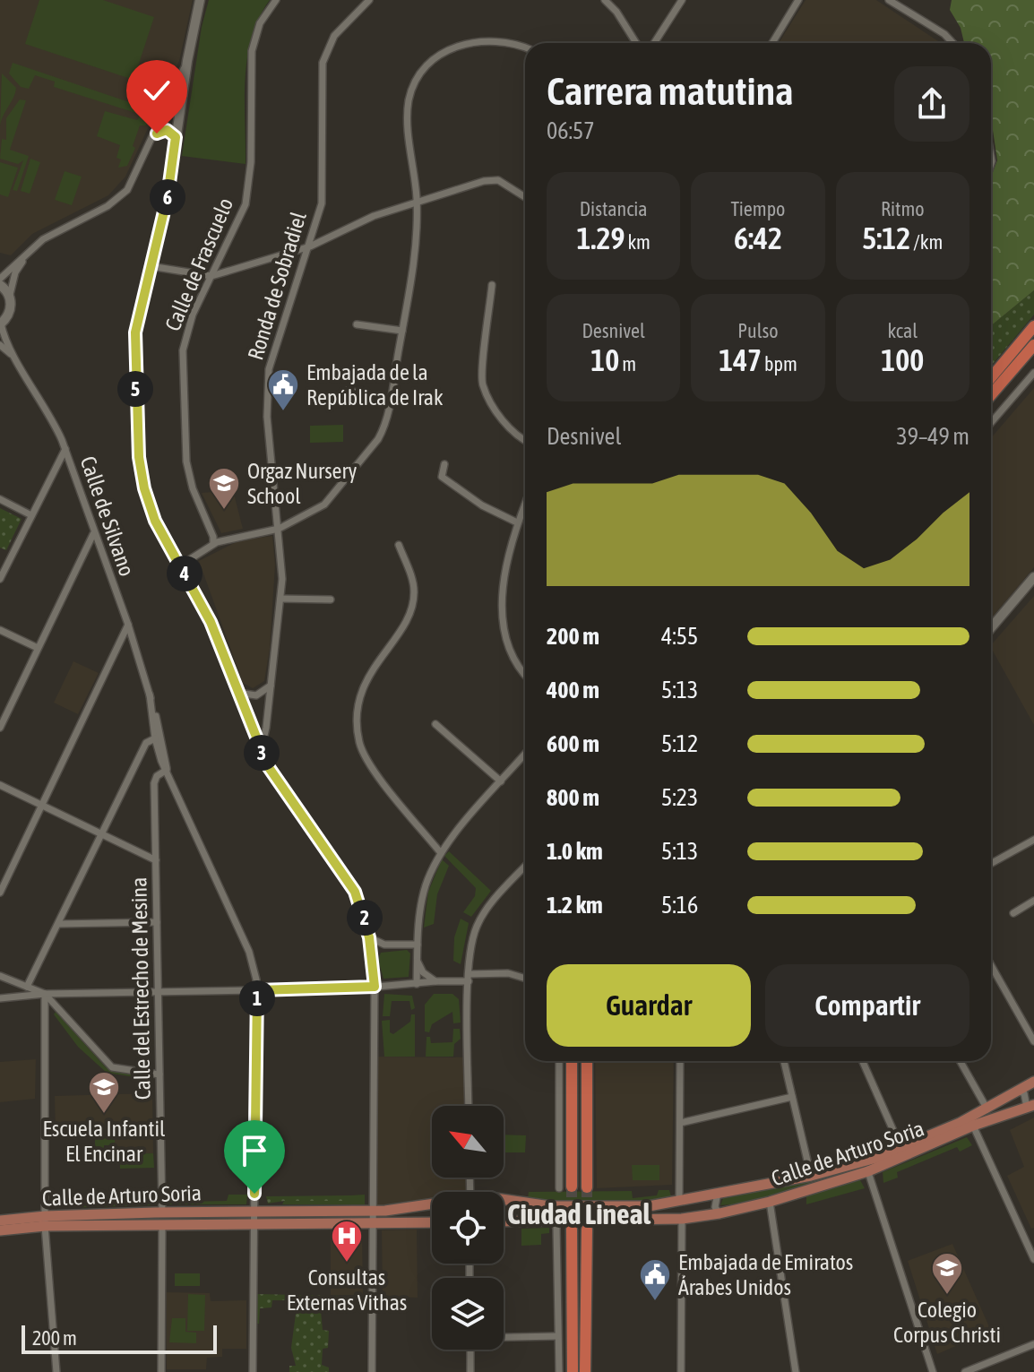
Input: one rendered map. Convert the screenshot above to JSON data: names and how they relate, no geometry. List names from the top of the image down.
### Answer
{
  "streets": {
    "main road": ["Calle de Arturo Soria"],
    "street": [
      "Calle de Frascuelo",
      "Ronda de Sobradiel",
      "Calle de Silvano",
      "Calle del Estrecho de Mesina"
    ]
  },
  "crossings": [
    ["Calle de Silvano", "Calle del Estrecho de Mesina"],
    ["Calle de Silvano", "Calle de Arturo Soria"],
    ["Calle del Estrecho de Mesina", "Calle de Arturo Soria"]
  ],
  "districts": ["Ciudad Lineal"],
  "places": {
    "public building": ["Embajada de la República de Irak", "Embajada de Emiratos Árabes Unidos"],
    "school or university": ["Orgaz Nursery School", "Escuela Infantil El Encinar", "Colegio Corpus Christi"],
    "hospital": ["Consultas Externas Vithas"]
  },
  "scale_bar": "200 m",
  "north": "top left",
  "page": {
    "heading": ["Carrera matutina", "06:57"],
    "stats": [
      ["Distancia", "1.29 km"],
      ["Tiempo", "6:42"],
      ["Ritmo", "5:12 /km"],
      ["Desnivel", "10 m"],
      ["Pulso", "147 bpm"],
      ["kcal", "100"]
    ],
    "pins": [
      "6",
      "5",
      "4",
      "3",
      "2",
      "1"
    ],
    "chart": ["Desnivel", "39–49 m"],
    "list": [
      {
        "name": "200 m",
        "note": "4:55"
      },
      {
        "name": "400 m",
        "note": "5:13"
      },
      {
        "name": "600 m",
        "note": "5:12"
      },
      {
        "name": "800 m",
        "note": "5:23"
      },
      {
        "name": "1.0 km",
        "note": "5:13"
      },
      {
        "name": "1.2 km",
        "note": "5:16"
      }
    ],
    "buttons": ["Guardar", "Compartir"],
    "scale": "200 m"
  }
}
